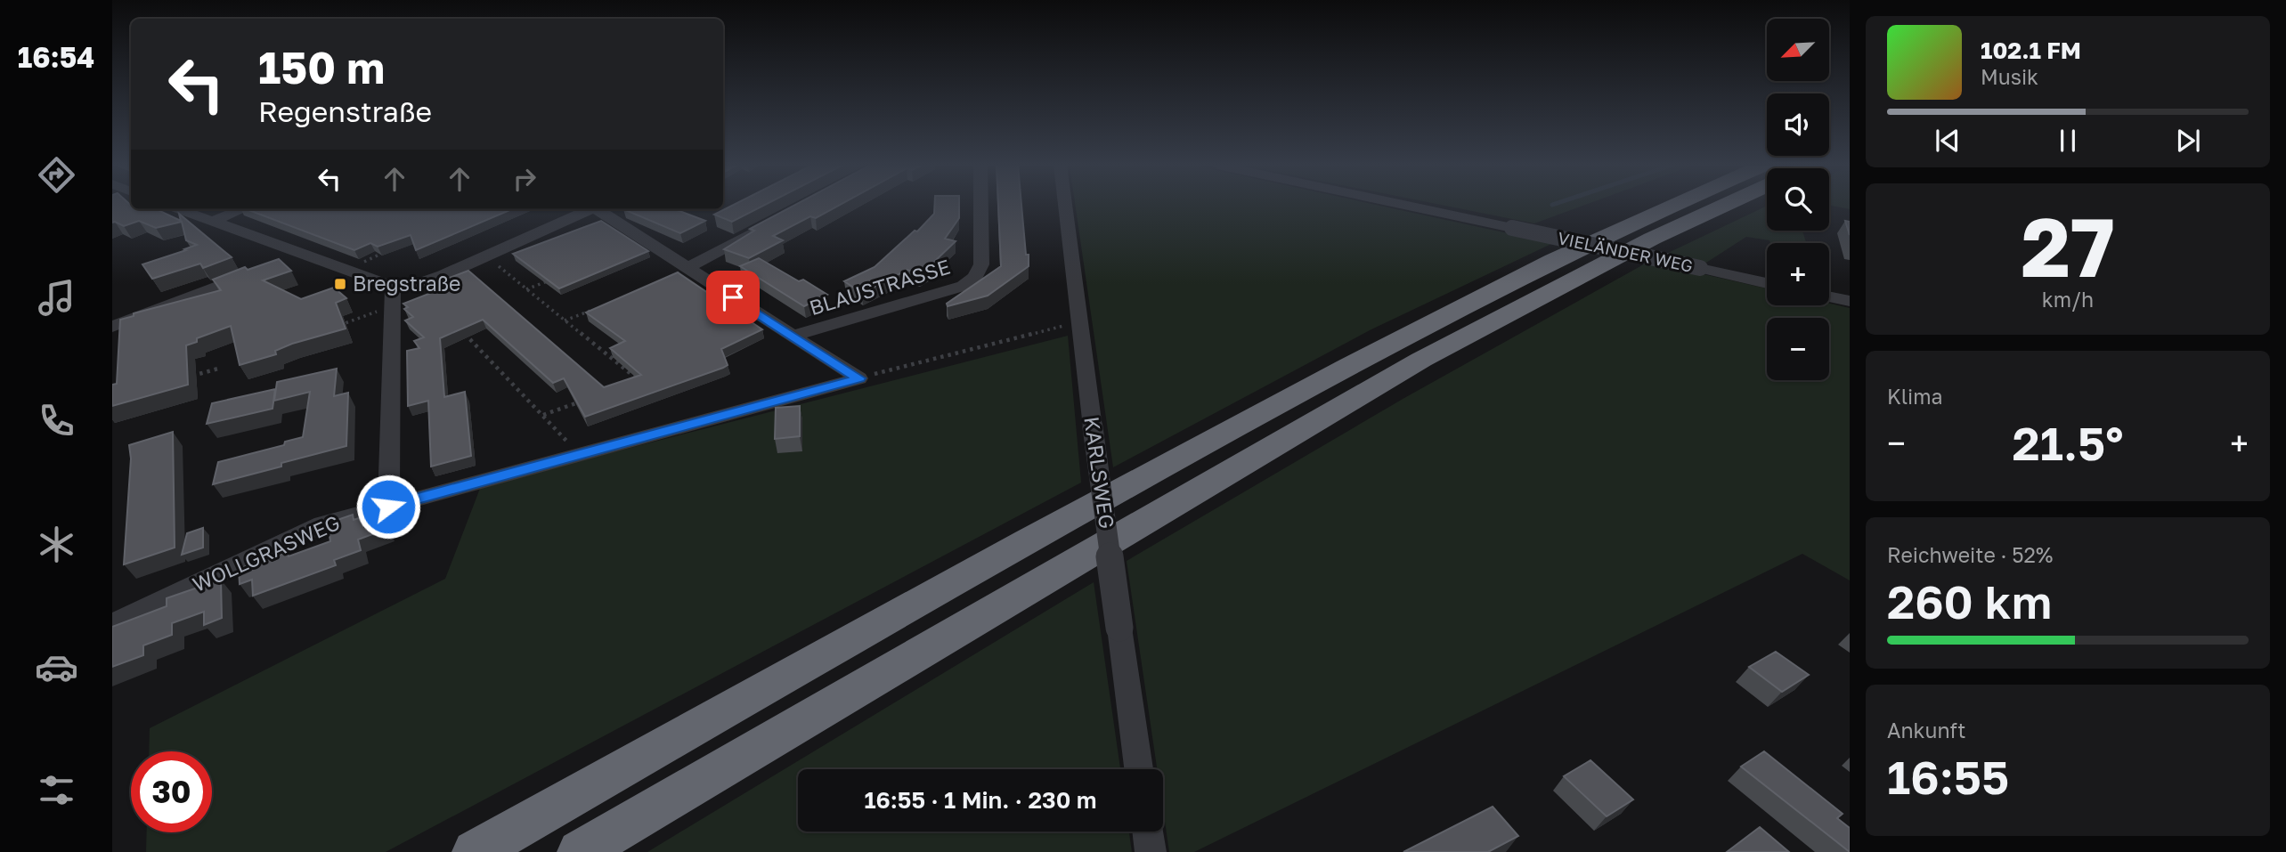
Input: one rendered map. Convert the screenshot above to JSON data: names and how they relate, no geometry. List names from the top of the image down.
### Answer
{
  "streets": {
    "street": [
      "VIELÄNDER WEG",
      "BLAUSTRASSE",
      "KARLSWEG",
      "WOLLGRASWEG"
    ]
  },
  "places": {
    "transit": ["Bregstraße"]
  },
  "north": "bottom left",
  "page": {
    "tabs": "16:54",
    "map_buttons": ["+", "−"],
    "turn": ["150 m", "Regenstraße"],
    "song": ["102.1 FM", "Musik"],
    "tile": [
      ["27", "km/h"],
      "Klima",
      ["Reichweite · 52%", "260 km"],
      ["Ankunft", "16:55"]
    ],
    "heat": ["−", "21.5°", "+"],
    "limit": "30",
    "trip": "16:55 · 1 Min. · 230 m"
  }
}
